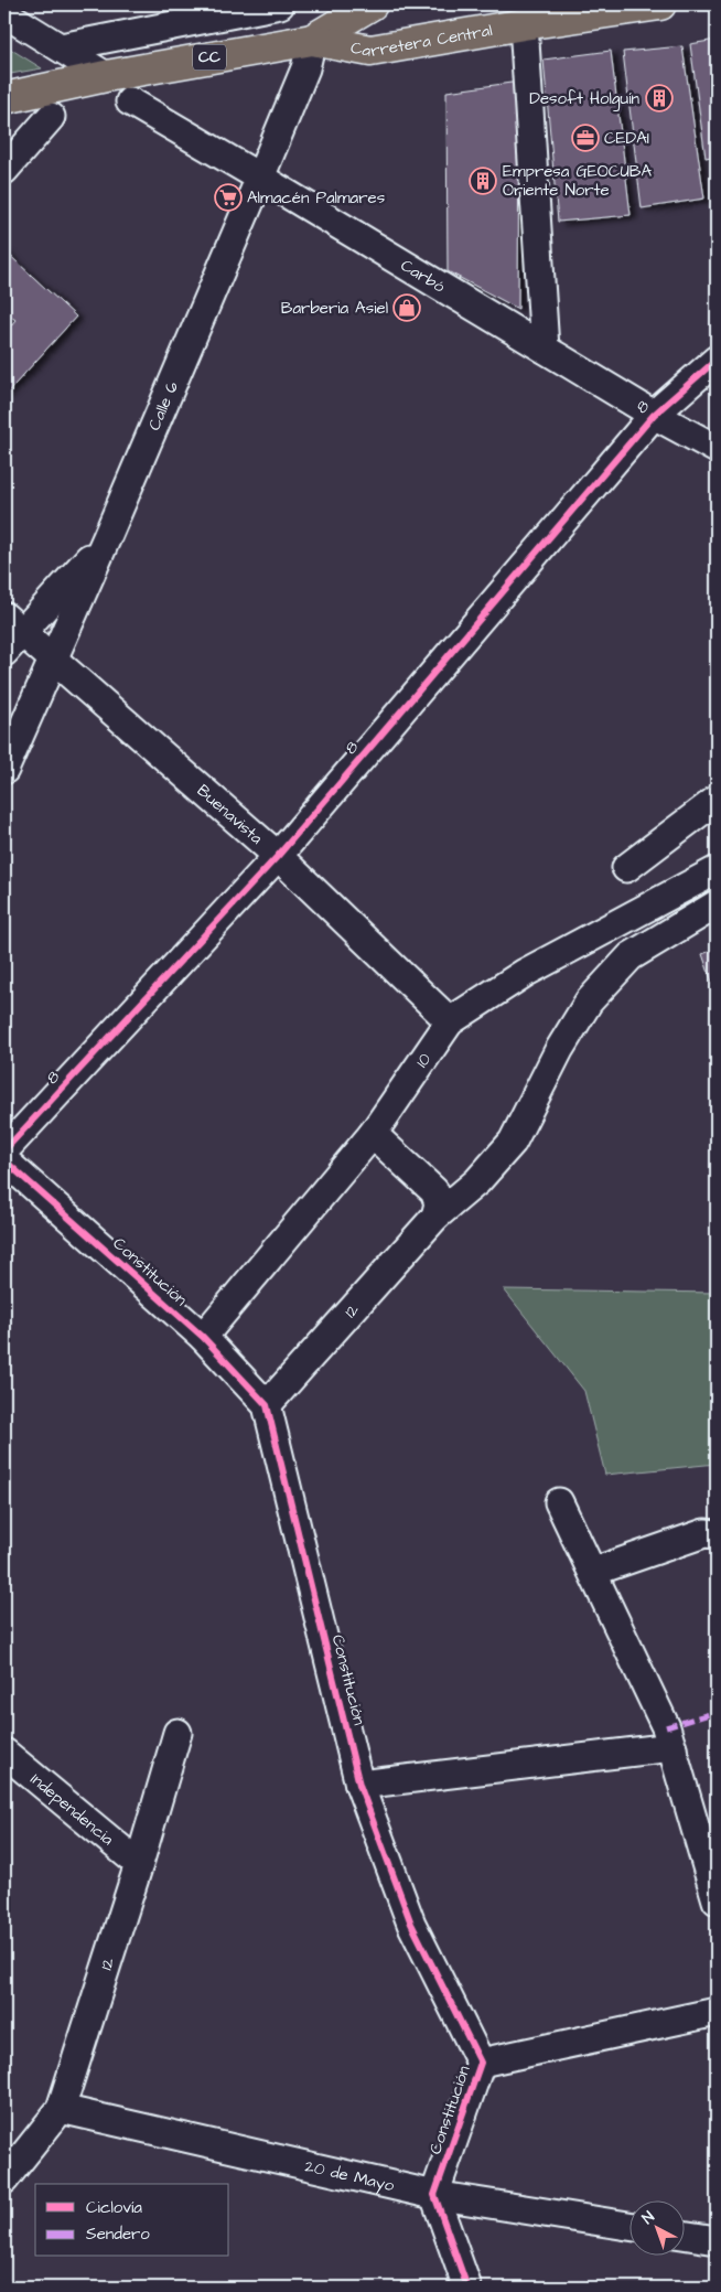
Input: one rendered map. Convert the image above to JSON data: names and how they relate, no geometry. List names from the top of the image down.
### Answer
{
  "streets": {
    "main road": ["Carretera Central", "CC"],
    "street": [
      "Carbó",
      "Calle 6",
      "8",
      "Buenavista",
      "10",
      "Constitución",
      "12",
      "Independencia",
      "20 de Mayo"
    ]
  },
  "crossings": [
    ["Carretera Central", "Calle 6"],
    ["Carbó", "Calle 6"],
    ["Carbó", "8"],
    ["Calle 6", "Buenavista"],
    ["8", "Buenavista"],
    ["Buenavista", "10"],
    ["10", "Constitución"],
    ["Constitución", "12"],
    ["Constitución", "20 de Mayo"],
    ["12", "Independencia"],
    ["12", "20 de Mayo"]
  ],
  "places": {
    "building": ["Desoft Holguín", "Empresa GEOCUBA Oriente Norte"],
    "office": ["CEDAI"],
    "supermarket": ["Almacén Palmares"],
    "shop": ["Barberia Asiel"]
  },
  "legend": ["Ciclovía", "Sendero"],
  "north": "top left"
}
